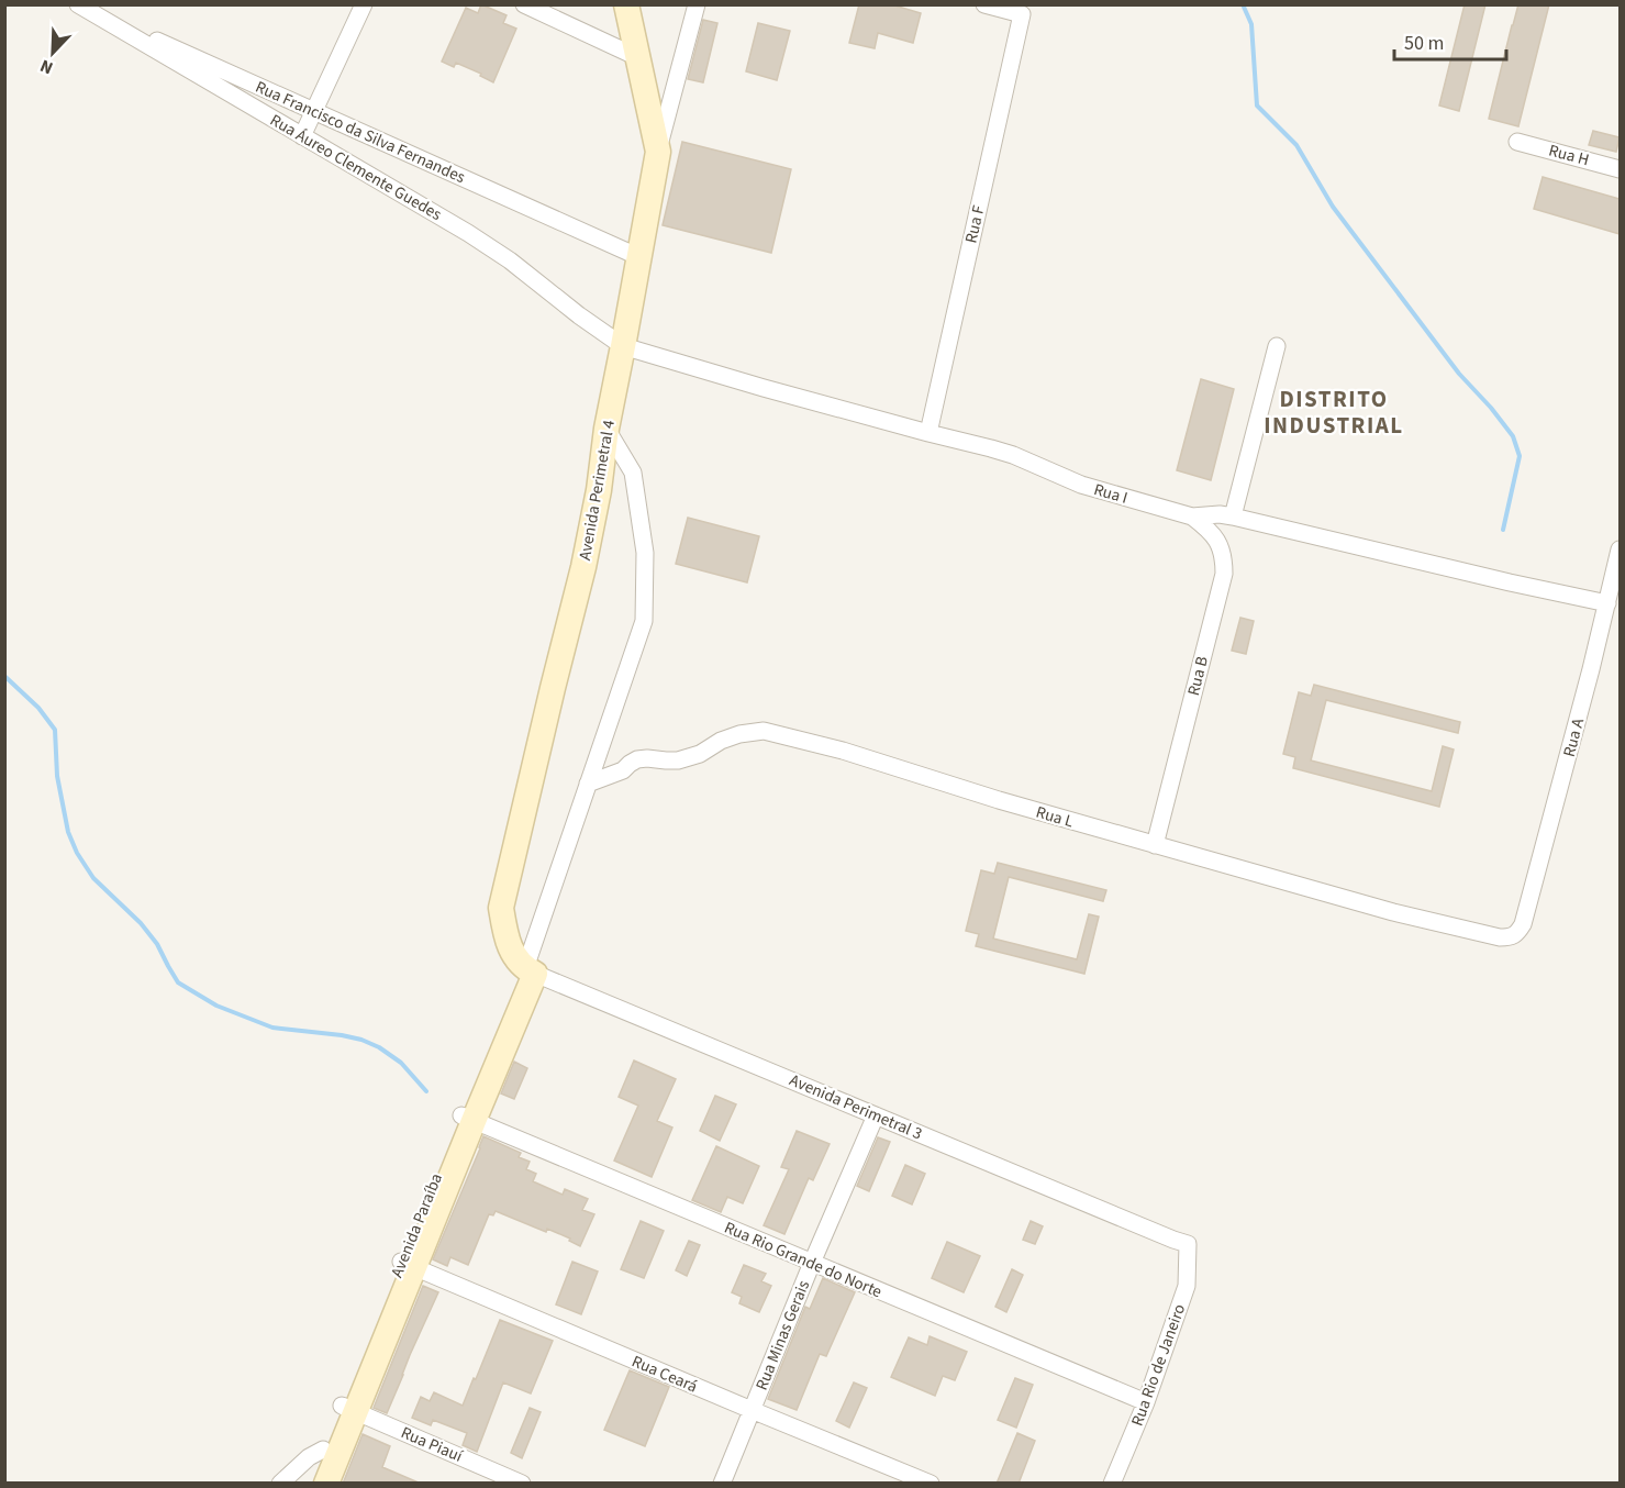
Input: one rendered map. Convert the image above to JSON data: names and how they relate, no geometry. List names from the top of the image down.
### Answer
{
  "streets": {
    "street": [
      "Rua Francisco da Silva Fernandes",
      "Rua H",
      "Rua Áureo Clemente Guedes",
      "Rua F",
      "Avenida Perimetral 4",
      "Rua I",
      "Rua B",
      "Rua A",
      "Rua L",
      "Avenida Perimetral 3",
      "Avenida Paraíba",
      "Rua Rio Grande do Norte",
      "Rua Minas Gerais",
      "Rua Rio de Janeiro",
      "Rua Ceará",
      "Rua Piauí"
    ]
  },
  "crossings": [
    ["Rua Francisco da Silva Fernandes", "Rua Áureo Clemente Guedes"],
    ["Rua Francisco da Silva Fernandes", "Avenida Perimetral 4"],
    ["Rua Áureo Clemente Guedes", "Avenida Perimetral 4"],
    ["Rua Áureo Clemente Guedes", "Rua I"],
    ["Rua F", "Rua I"],
    ["Avenida Perimetral 4", "Rua I"],
    ["Avenida Perimetral 4", "Avenida Perimetral 3"],
    ["Avenida Perimetral 4", "Avenida Paraíba"],
    ["Rua I", "Rua B"],
    ["Rua I", "Rua A"],
    ["Rua B", "Rua L"],
    ["Rua A", "Rua L"],
    ["Avenida Perimetral 3", "Avenida Paraíba"],
    ["Avenida Perimetral 3", "Rua Minas Gerais"],
    ["Avenida Perimetral 3", "Rua Rio de Janeiro"],
    ["Avenida Paraíba", "Rua Rio Grande do Norte"],
    ["Avenida Paraíba", "Rua Ceará"],
    ["Avenida Paraíba", "Rua Piauí"],
    ["Rua Rio Grande do Norte", "Rua Minas Gerais"],
    ["Rua Rio Grande do Norte", "Rua Rio de Janeiro"],
    ["Rua Minas Gerais", "Rua Ceará"]
  ],
  "districts": ["DISTRITO INDUSTRIAL"],
  "scale_bar": "50 m",
  "north": "bottom left"
}
